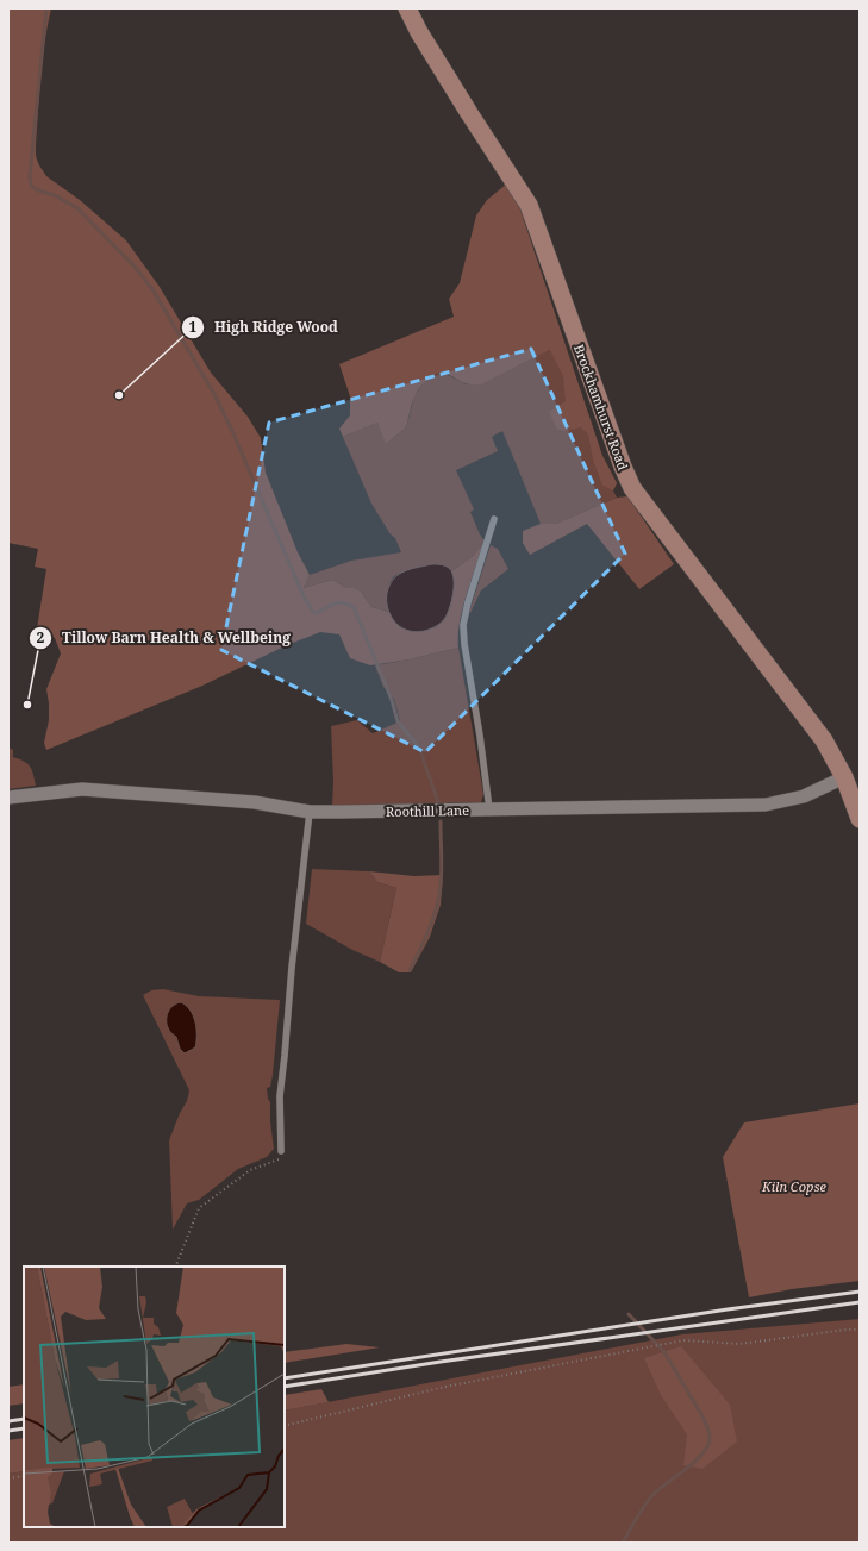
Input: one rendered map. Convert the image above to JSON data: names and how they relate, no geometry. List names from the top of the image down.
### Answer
{
  "streets": {
    "street": ["Brockhamhurst Road", "Roothill Lane"]
  },
  "crossings": [
    ["Brockhamhurst Road", "Roothill Lane"]
  ],
  "parks": ["Kiln Copse"],
  "places": ["High Ridge Wood", "Tillow Barn Health & Wellbeing"]
}
